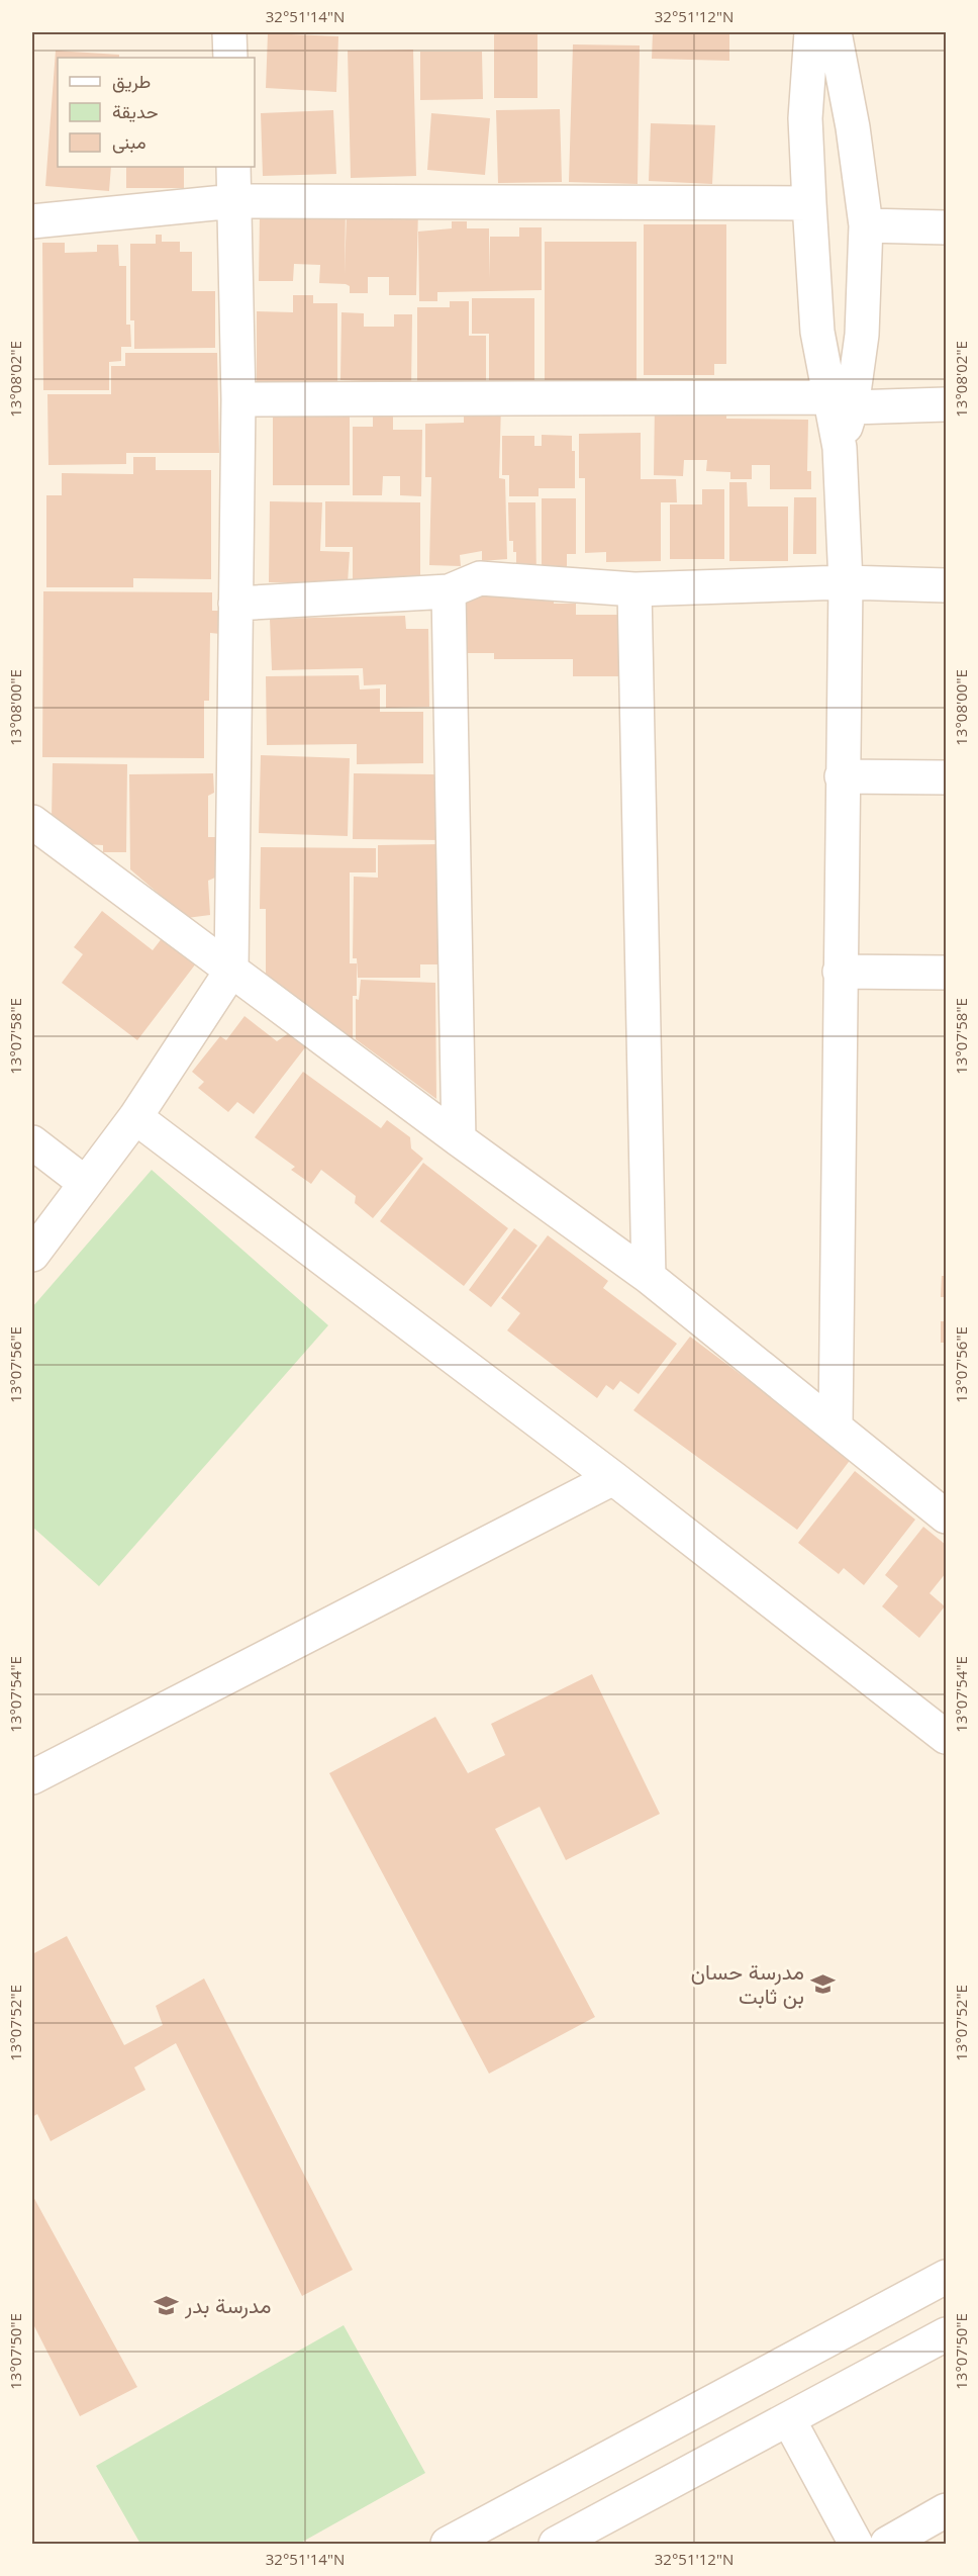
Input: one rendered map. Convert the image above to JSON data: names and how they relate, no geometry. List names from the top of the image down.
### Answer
{
  "places": {
    "school or university": ["مدرسة حسان بن ثابت", "مدرسة بدر"]
  },
  "legend": ["طريق", "حديقة", "مبنى"],
  "coordinates": [
    "32°51'14\"N",
    "32°51'12\"N",
    "13°08'02\"E",
    "13°08'00\"E",
    "13°07'58\"E",
    "13°07'56\"E",
    "13°07'54\"E",
    "13°07'52\"E",
    "13°07'50\"E"
  ]
}
